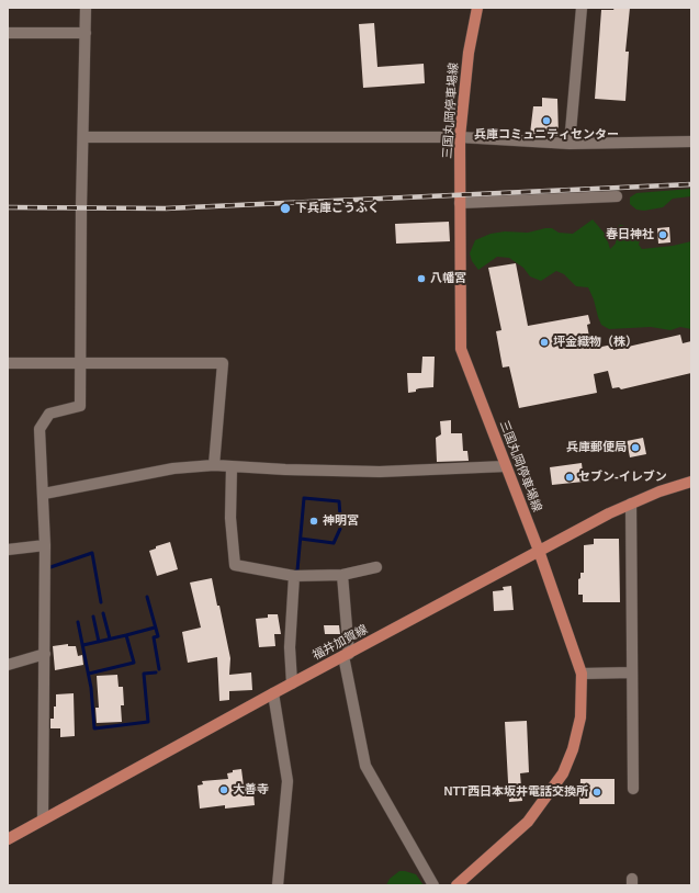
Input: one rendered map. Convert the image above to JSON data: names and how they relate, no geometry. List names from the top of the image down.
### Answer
{
  "streets": {
    "main road": ["三国丸岡停車場線", "福井加賀線"]
  },
  "crossings": [
    ["三国丸岡停車場線", "福井加賀線"]
  ],
  "places": [
    "兵庫コミュニティセンター",
    "下兵庫こうふく",
    "春日神社",
    "八幡宮",
    "坪金織物（株）",
    "兵庫郵便局",
    "セブン-イレブン",
    "神明宮",
    "大善寺",
    "NTT西日本坂井電話交換所"
  ]
}
